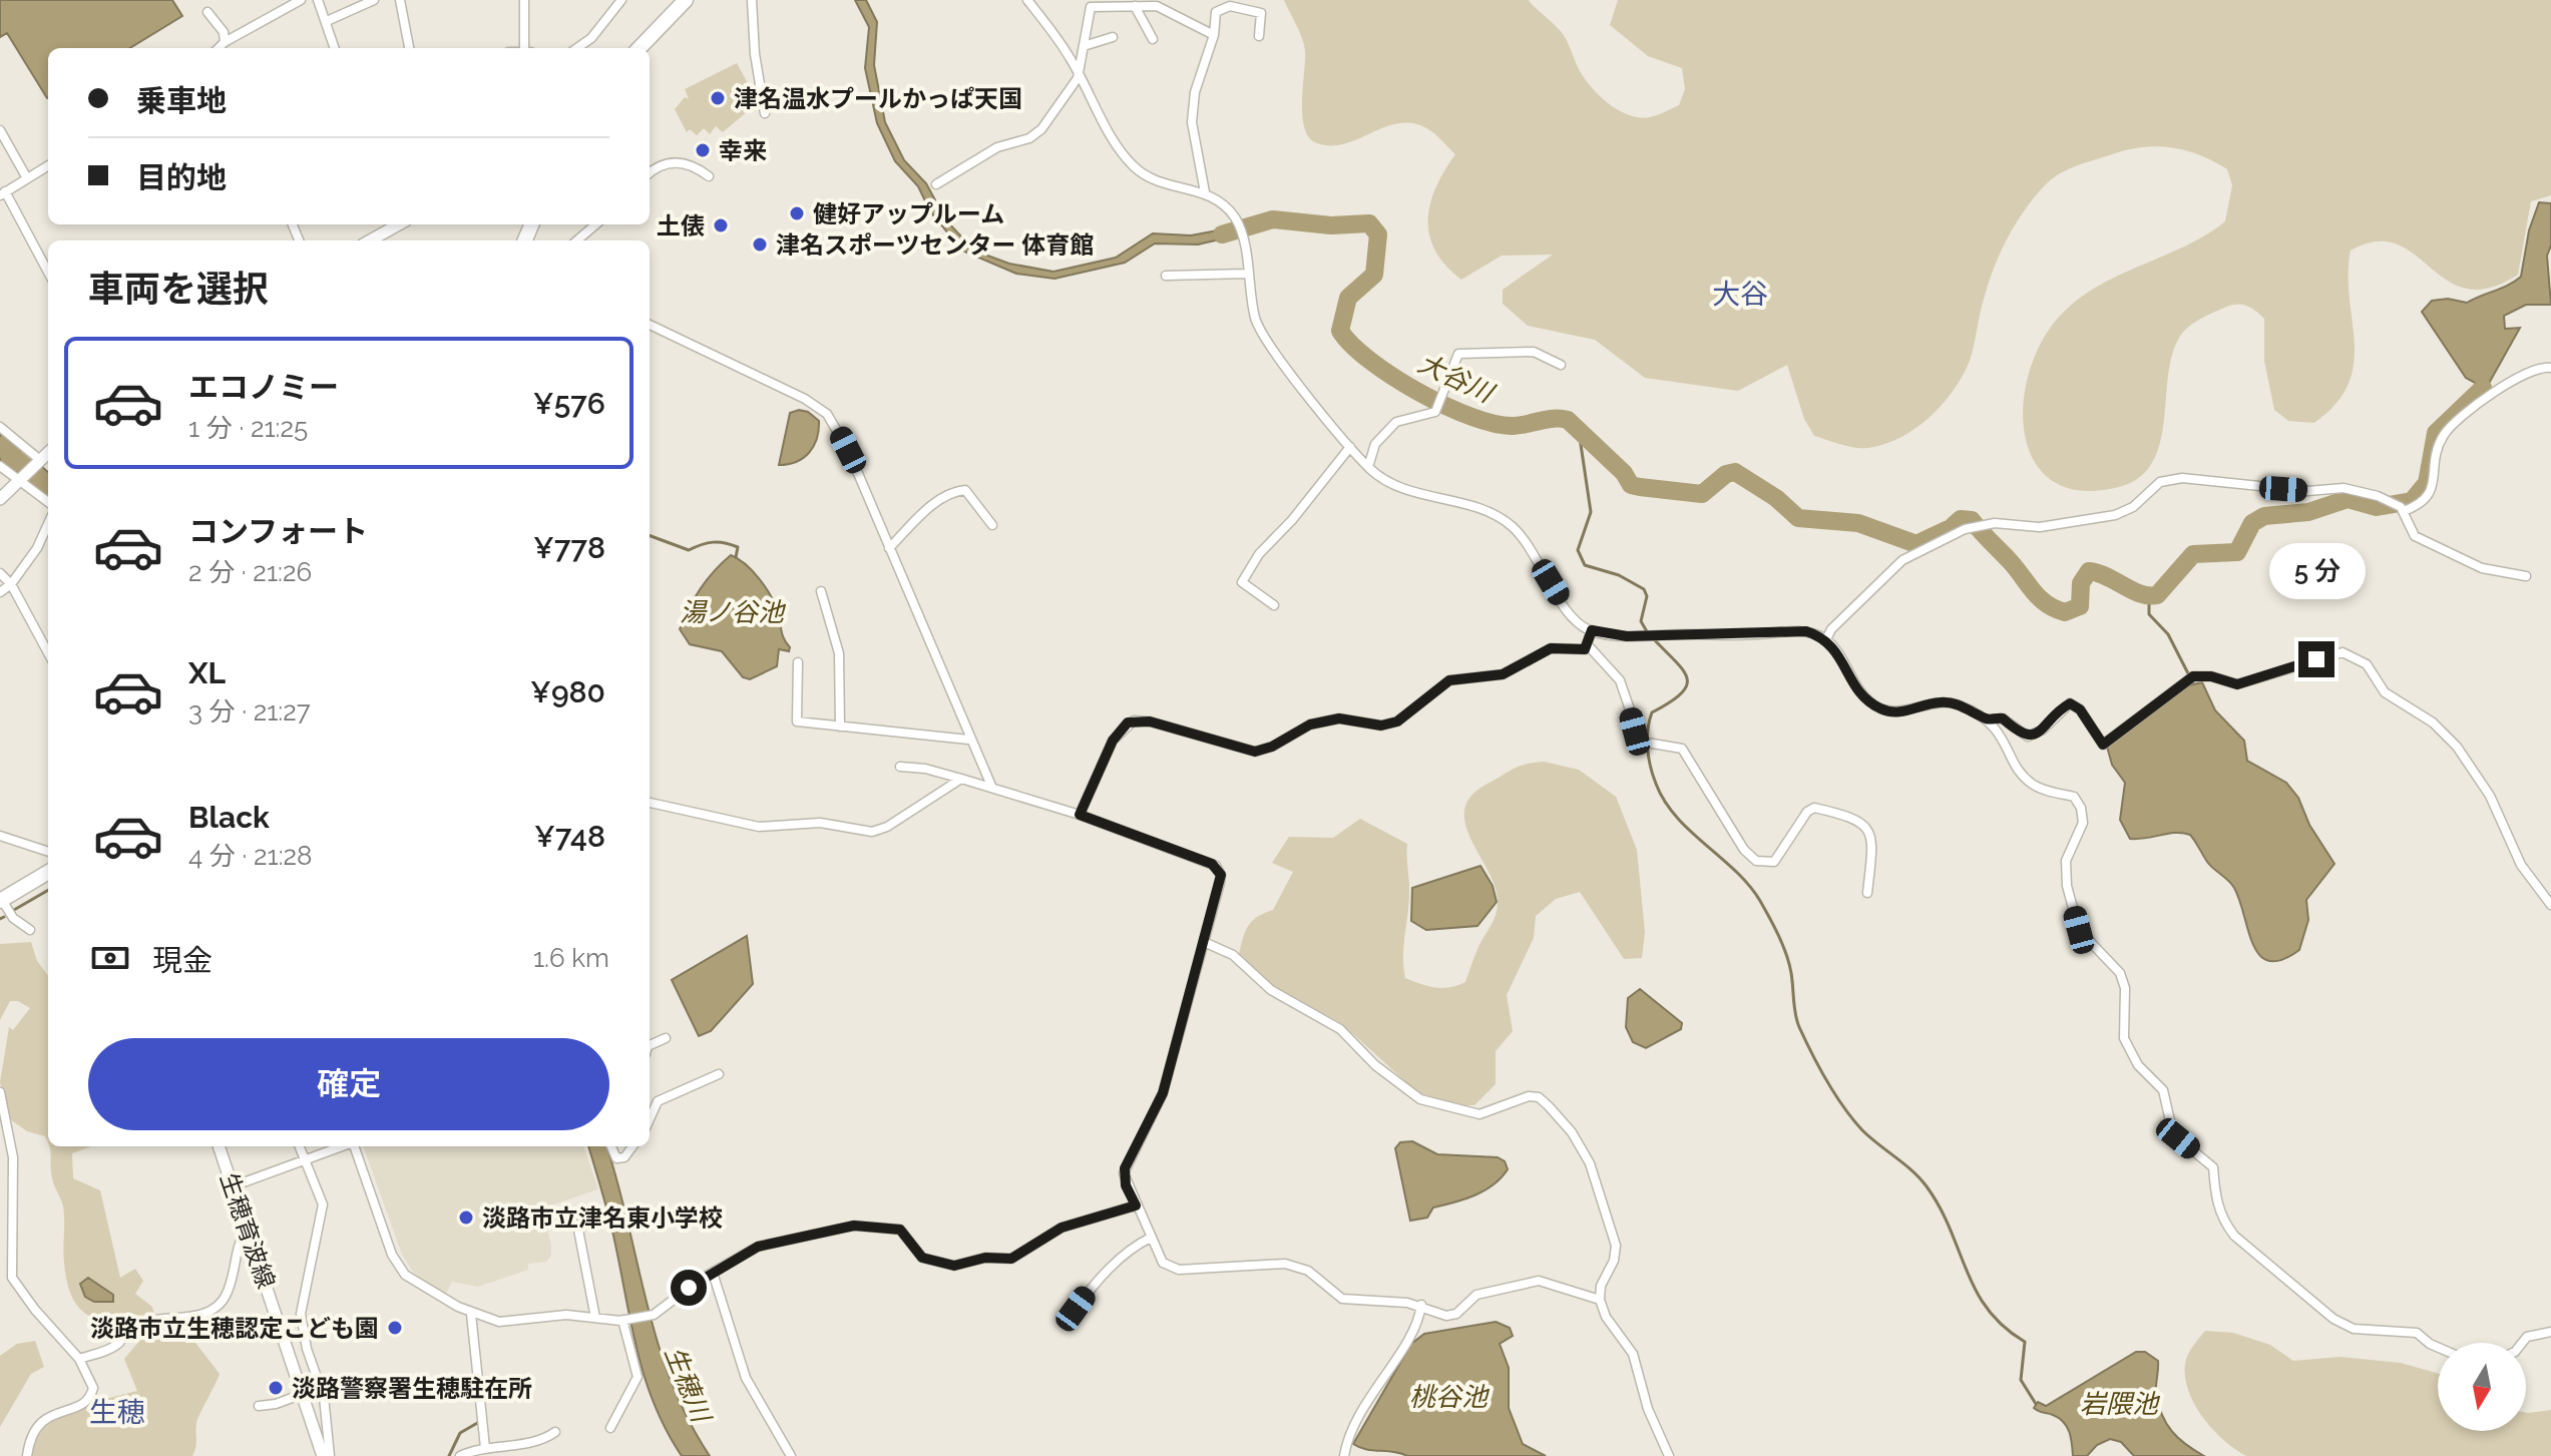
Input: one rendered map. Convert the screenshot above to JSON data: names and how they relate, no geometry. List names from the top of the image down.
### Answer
{
  "streets": {
    "main road": ["生穂育波線"]
  },
  "districts": ["大谷", "生穂"],
  "water": [
    "大谷川",
    "湯ノ谷池",
    "生穂川",
    "桃谷池",
    "岩隈池"
  ],
  "places": [
    "津名温水プールかっぱ天国",
    "幸来",
    "健好アップルーム",
    "土俵",
    "津名スポーツセンター 体育館",
    "淡路市立津名東小学校",
    "淡路市立生穂認定こども園",
    "淡路警察署生穂駐在所"
  ],
  "north": "bottom",
  "page": {
    "banner": ["乗車地", "目的地"],
    "heading": "車両を選択",
    "list": [
      {
        "name": "エコノミー",
        "note": "1 分 · 21:25",
        "value": "¥576"
      },
      {
        "name": "コンフォート",
        "note": "2 分 · 21:26",
        "value": "¥778"
      },
      {
        "name": "XL",
        "note": "3 分 · 21:27",
        "value": "¥980"
      },
      {
        "name": "Black",
        "note": "4 分 · 21:28",
        "value": "¥748"
      }
    ],
    "bubble": "5 分",
    "pay": ["現金", "1.6 km"],
    "buttons": "確定"
  }
}
